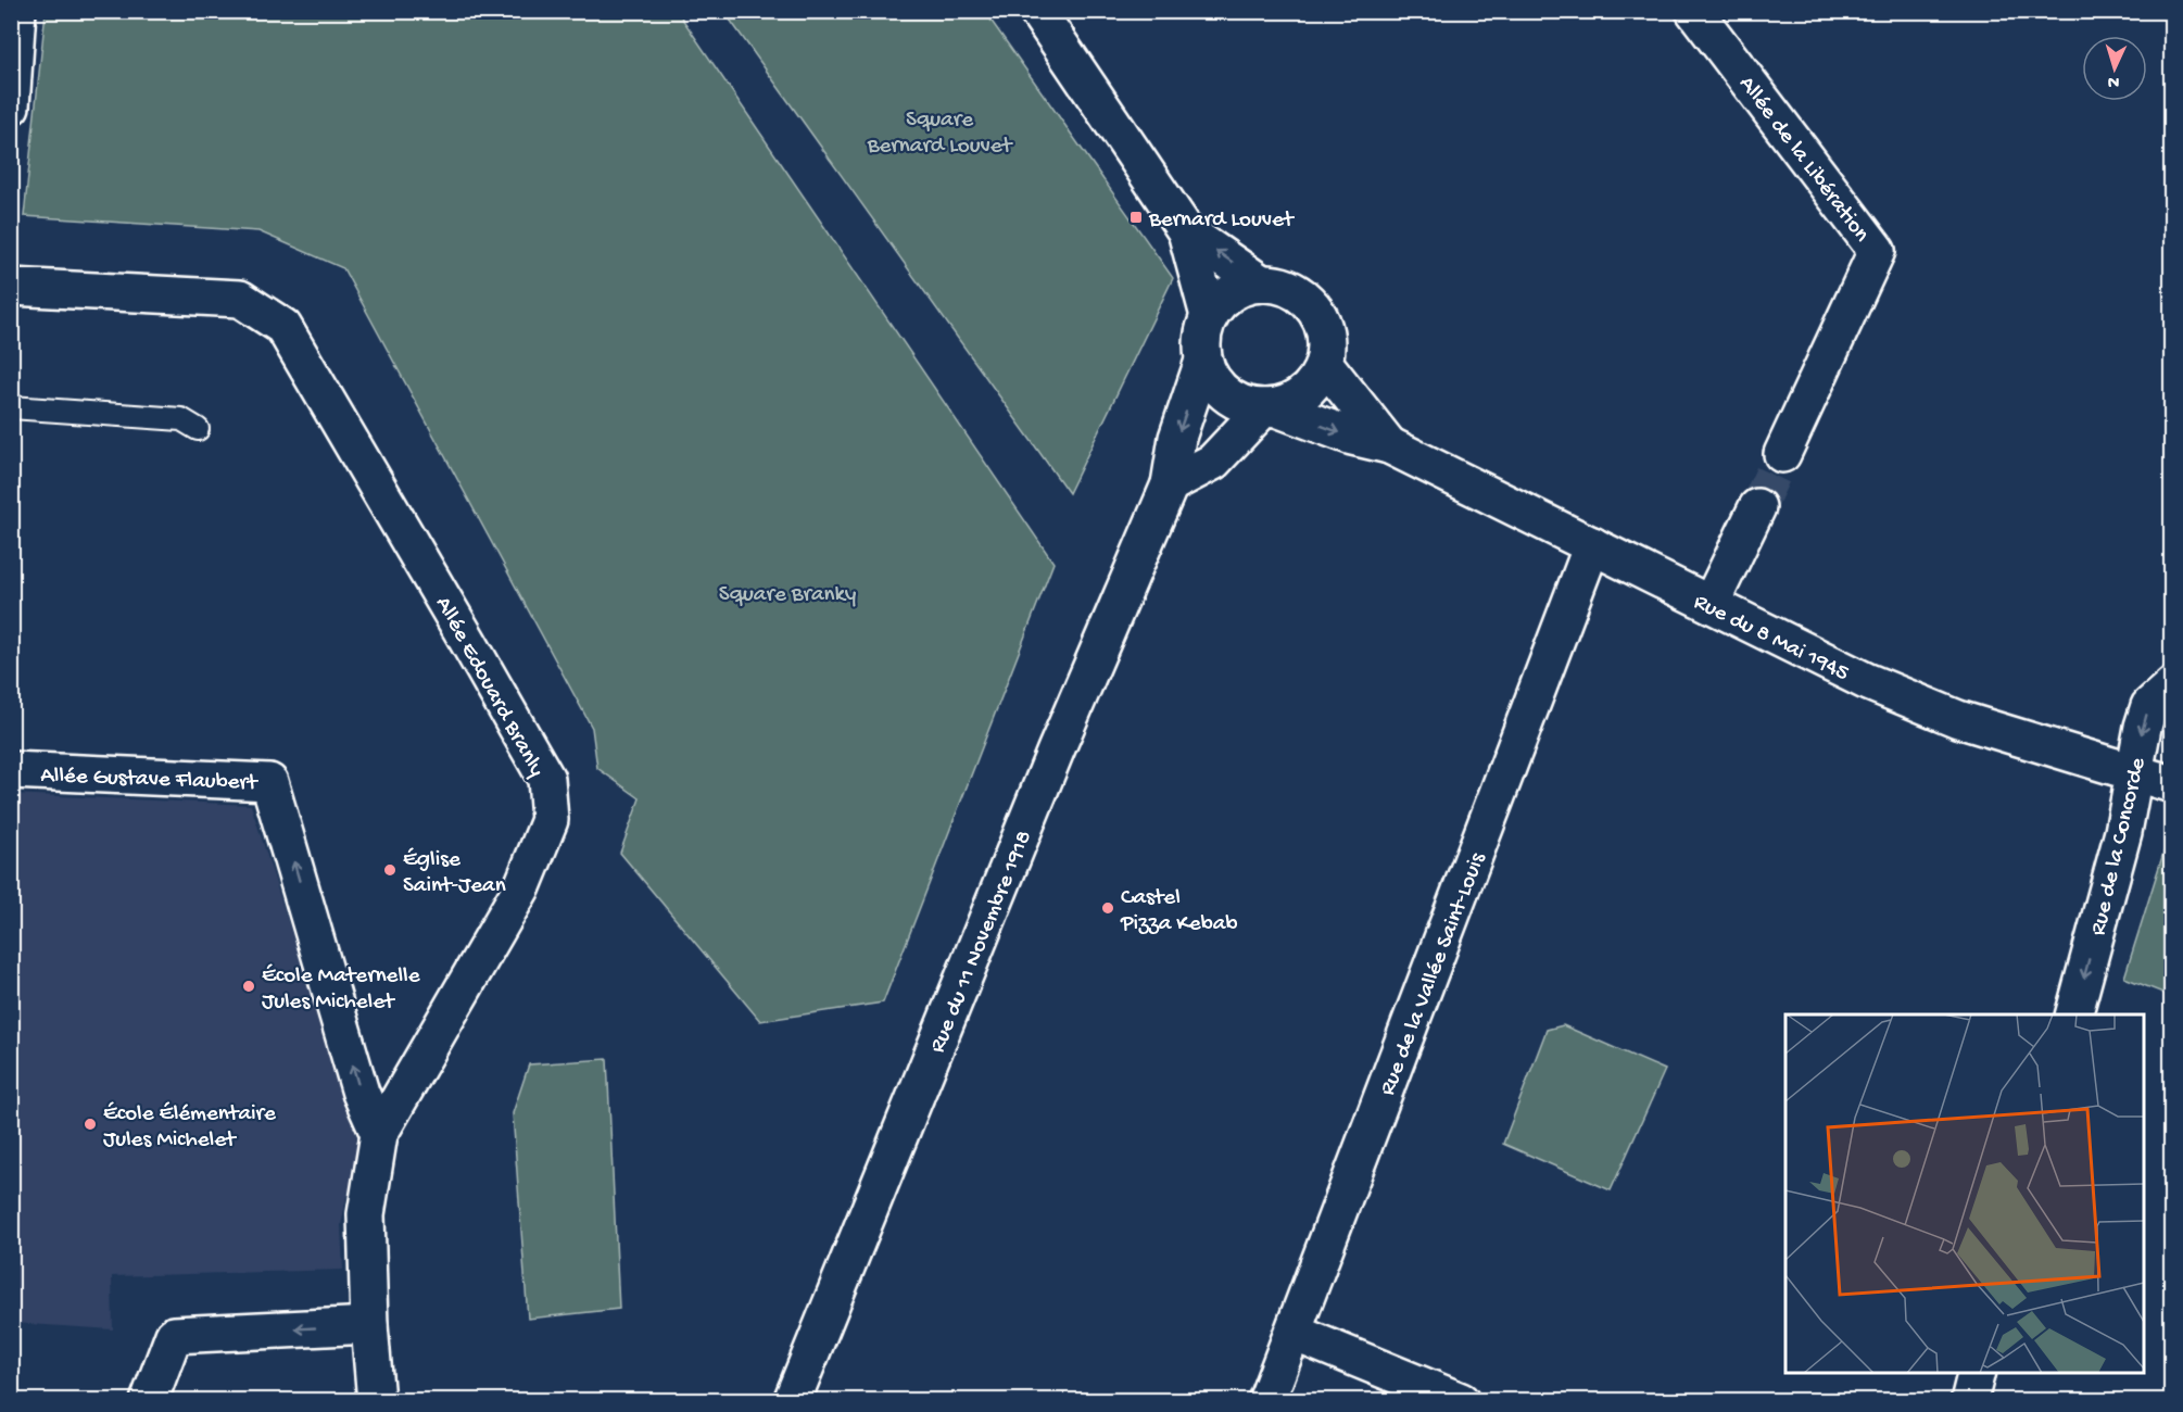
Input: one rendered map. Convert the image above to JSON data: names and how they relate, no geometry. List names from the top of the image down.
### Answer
{
  "streets": {
    "street": [
      "Allée de la Libération",
      "Rue du 8 Mai 1945",
      "Allée Edouard Branly",
      "Allée Gustave Flaubert",
      "Rue de la Concorde",
      "Rue du 11 Novembre 1918",
      "Rue de la Vallée Saint-Louis"
    ]
  },
  "crossings": [
    ["Rue du 8 Mai 1945", "Rue de la Concorde"],
    ["Rue du 8 Mai 1945", "Rue du 11 Novembre 1918"],
    ["Rue du 8 Mai 1945", "Rue de la Vallée Saint-Louis"],
    ["Allée Edouard Branly", "Allée Gustave Flaubert"]
  ],
  "one_way": ["Allée Gustave Flaubert", "Rue de la Concorde"],
  "parks": ["Square Bernard Louvet", "Square Branky"],
  "places": {
    "transit": ["Bernard Louvet"],
    "other": [
      "Église Saint-Jean",
      "Castel Pizza Kebab",
      "École Maternelle Jules Michelet",
      "École Élémentaire Jules Michelet"
    ]
  },
  "north": "bottom"
}
